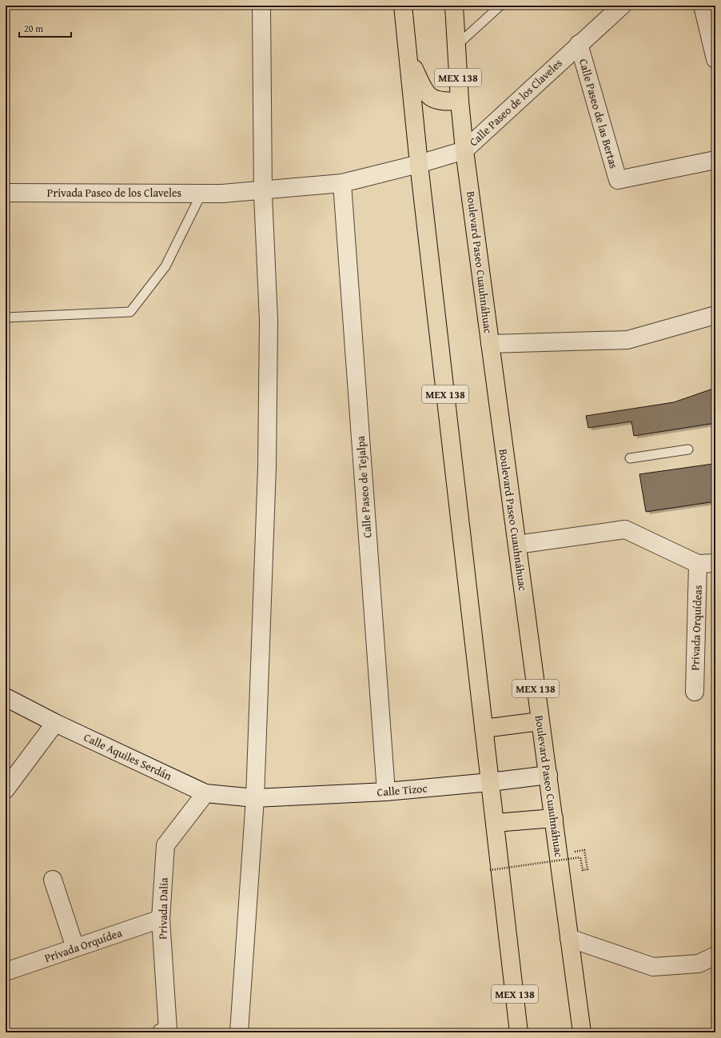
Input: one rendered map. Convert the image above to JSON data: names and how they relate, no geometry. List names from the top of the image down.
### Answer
{
  "streets": {
    "main road": ["MEX 138", "Boulevard Paseo Cuauhnáhuac"],
    "street": [
      "Calle Paseo de los Claveles",
      "Calle Paseo de las Bertas",
      "Privada Paseo de los Claveles",
      "Calle Paseo de Tejalpa",
      "Privada Orquídeas",
      "Calle Aquiles Serdán",
      "Calle Tizoc",
      "Privada Dalia",
      "Privada Orquídea"
    ]
  },
  "crossings": [
    ["MEX 138", "Calle Paseo de los Claveles"],
    ["MEX 138", "Calle Tizoc"],
    ["Calle Paseo de los Claveles", "Calle Paseo de las Bertas"],
    ["Calle Paseo de los Claveles", "Privada Paseo de los Claveles"],
    ["Calle Paseo de los Claveles", "Boulevard Paseo Cuauhnáhuac"],
    ["Calle Paseo de los Claveles", "Calle Paseo de Tejalpa"],
    ["Boulevard Paseo Cuauhnáhuac", "Calle Tizoc"],
    ["Calle Paseo de Tejalpa", "Calle Tizoc"],
    ["Calle Aquiles Serdán", "Calle Tizoc"],
    ["Calle Aquiles Serdán", "Privada Dalia"],
    ["Privada Dalia", "Privada Orquídea"]
  ],
  "scale_bar": "20 m"
}
